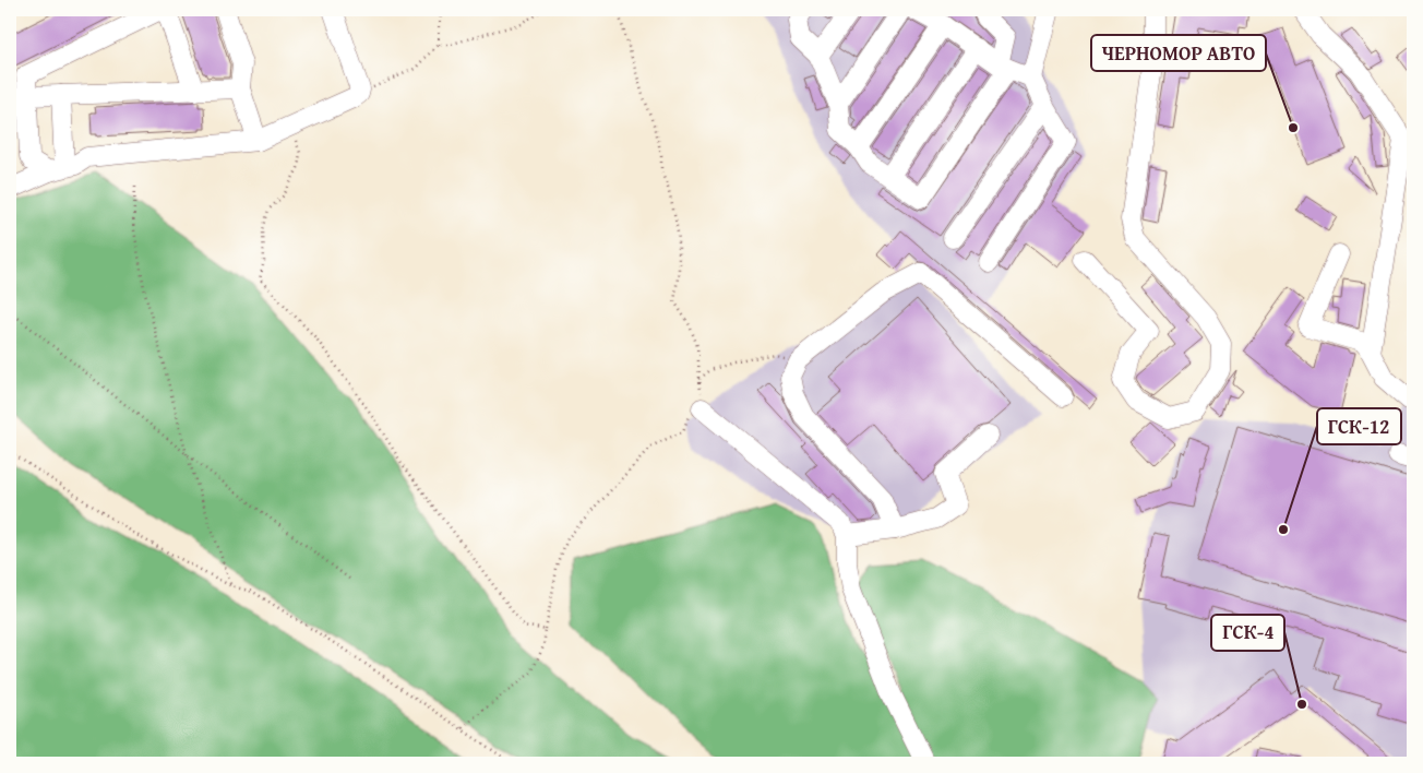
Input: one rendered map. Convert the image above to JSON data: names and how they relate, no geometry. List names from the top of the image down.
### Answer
{
  "places": ["ЧЕРНОМОР АВТО", "ГСК-12", "ГСК-4"]
}
